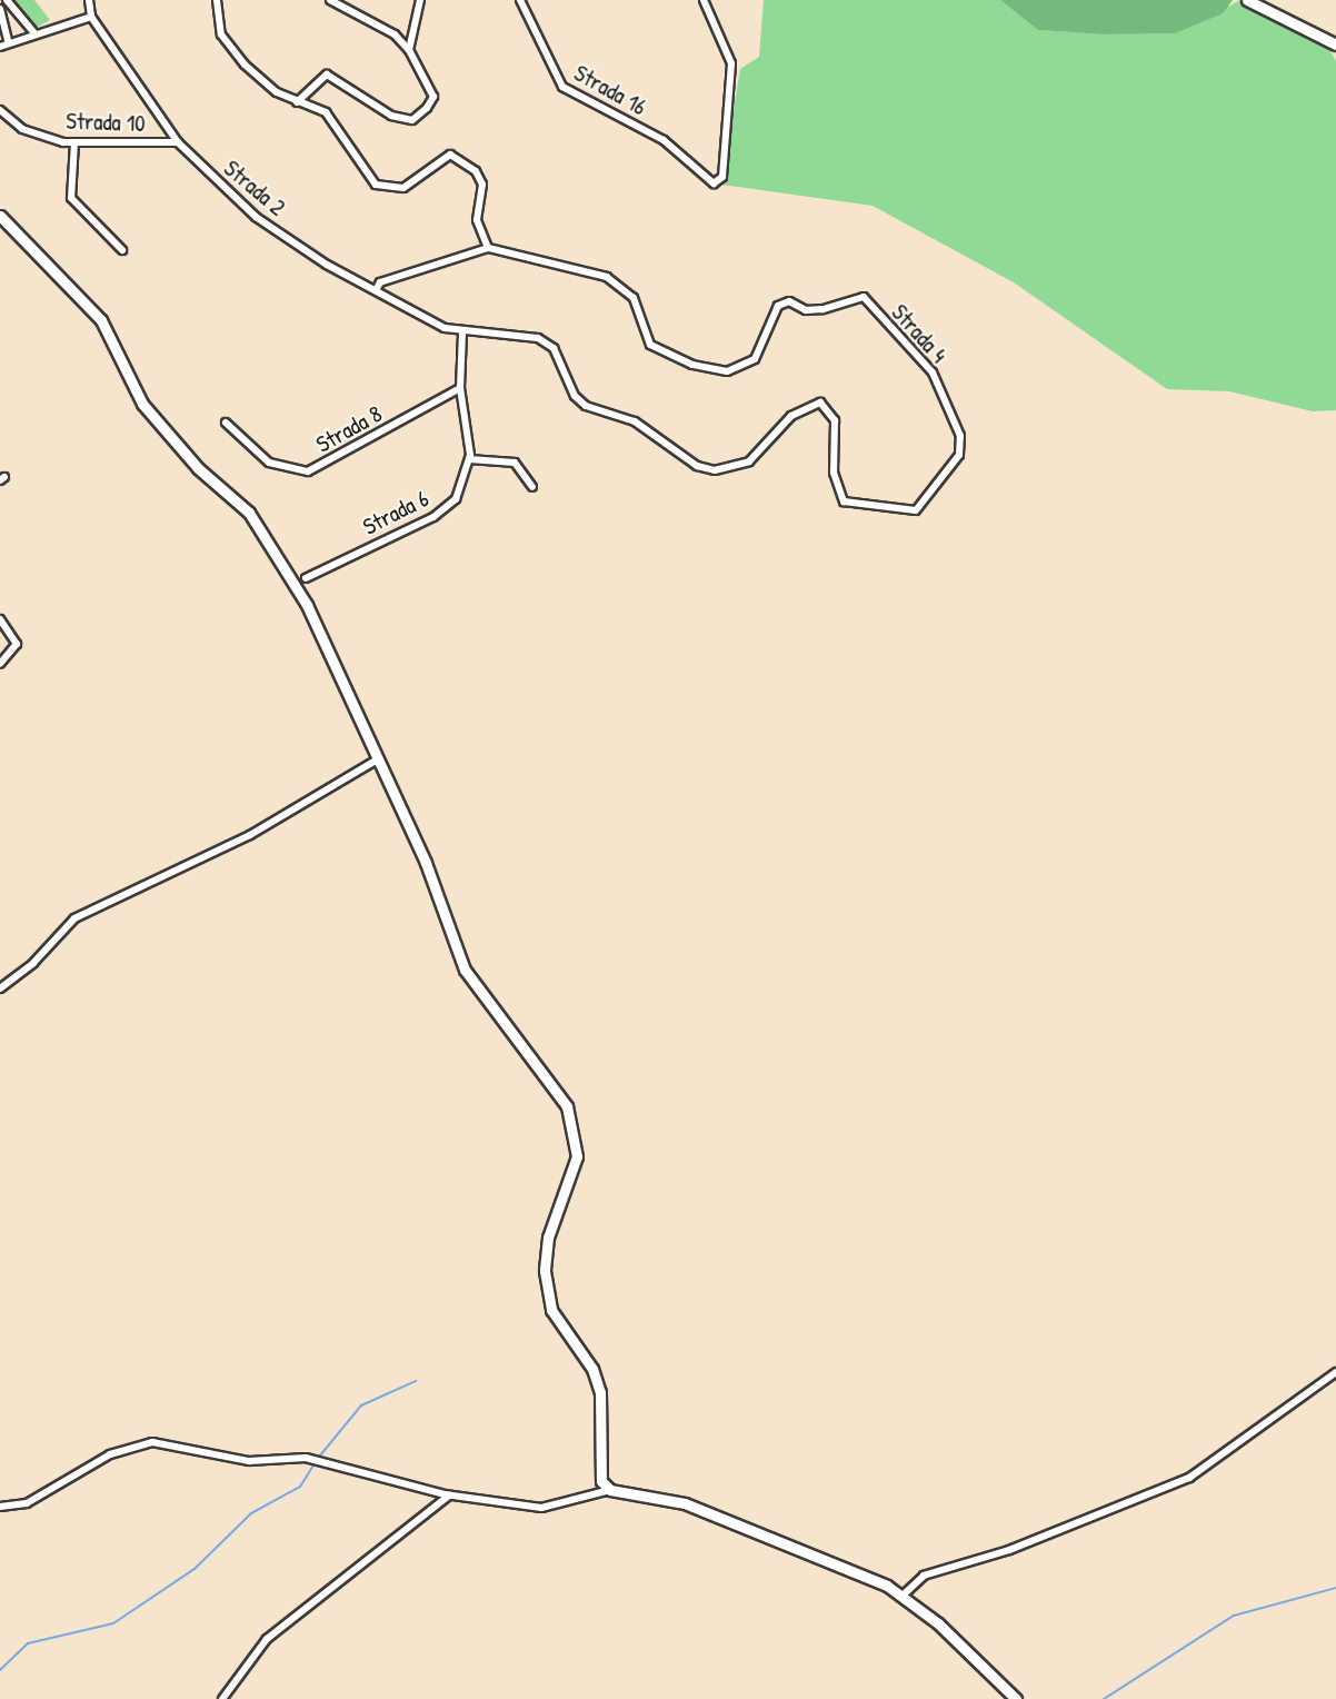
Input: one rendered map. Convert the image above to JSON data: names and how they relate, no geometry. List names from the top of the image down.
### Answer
{
  "streets": {
    "street": [
      "Strada 16",
      "Strada 10",
      "Strada 2",
      "Strada 4",
      "Strada 8",
      "Strada 6"
    ]
  },
  "crossings": [
    ["Strada 10", "Strada 2"],
    ["Strada 2", "Strada 4"],
    ["Strada 2", "Strada 6"],
    ["Strada 4", "Strada 6"],
    ["Strada 8", "Strada 6"]
  ]
}
